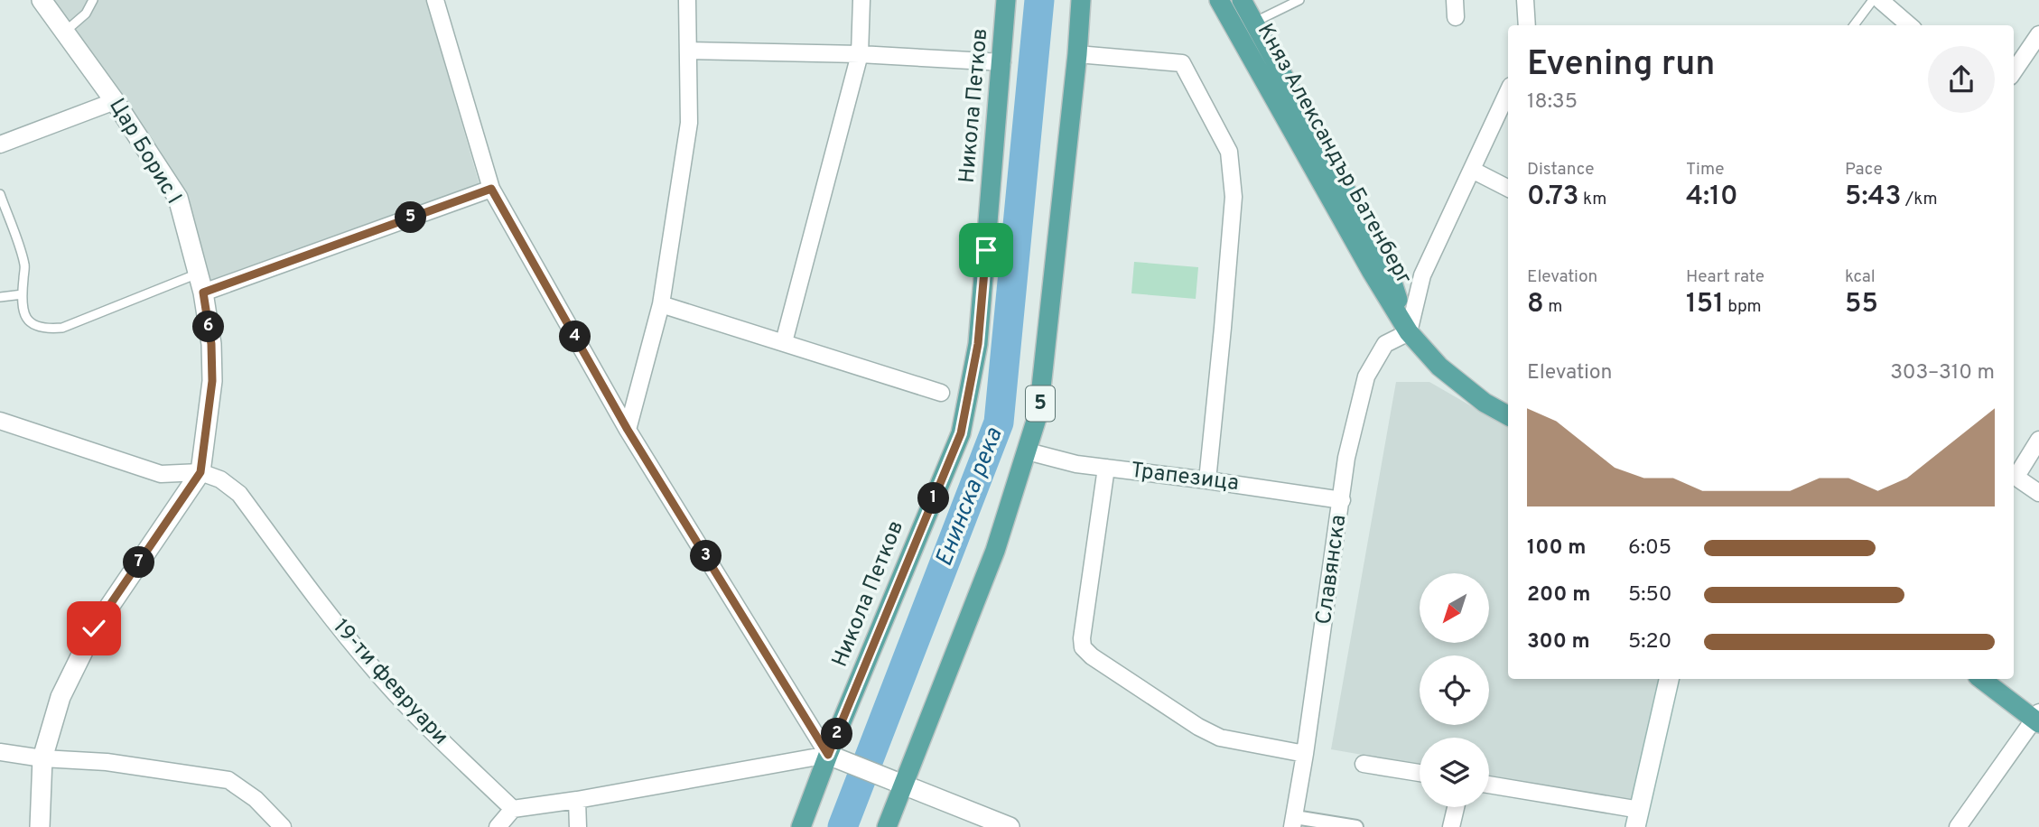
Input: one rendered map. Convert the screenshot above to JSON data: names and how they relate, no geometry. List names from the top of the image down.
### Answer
{
  "streets": {
    "main road": ["Никола Петков", "Княз Александър Батенберг", "5"],
    "street": [
      "Цар Борис I",
      "Трапезица",
      "Славянска",
      "19-ти февруари"
    ]
  },
  "crossings": [
    ["Цар Борис I", "19-ти февруари"],
    ["Княз Александър Батенберг", "Славянска"],
    ["5", "Трапезица"],
    ["Трапезица", "Славянска"]
  ],
  "water": ["Енинска река"],
  "north": "bottom left",
  "page": {
    "heading": ["Evening run", "18:35"],
    "stats": [
      ["Distance", "0.73 km"],
      ["Time", "4:10"],
      ["Pace", "5:43 /km"],
      ["Elevation", "8 m"],
      ["Heart rate", "151 bpm"],
      ["kcal", "55"]
    ],
    "pins": [
      "5",
      "6",
      "4",
      "1",
      "3",
      "7",
      "2"
    ],
    "chart": ["Elevation", "303–310 m"],
    "list": [
      {
        "name": "100 m",
        "note": "6:05"
      },
      {
        "name": "200 m",
        "note": "5:50"
      },
      {
        "name": "300 m",
        "note": "5:20"
      }
    ]
  }
}
